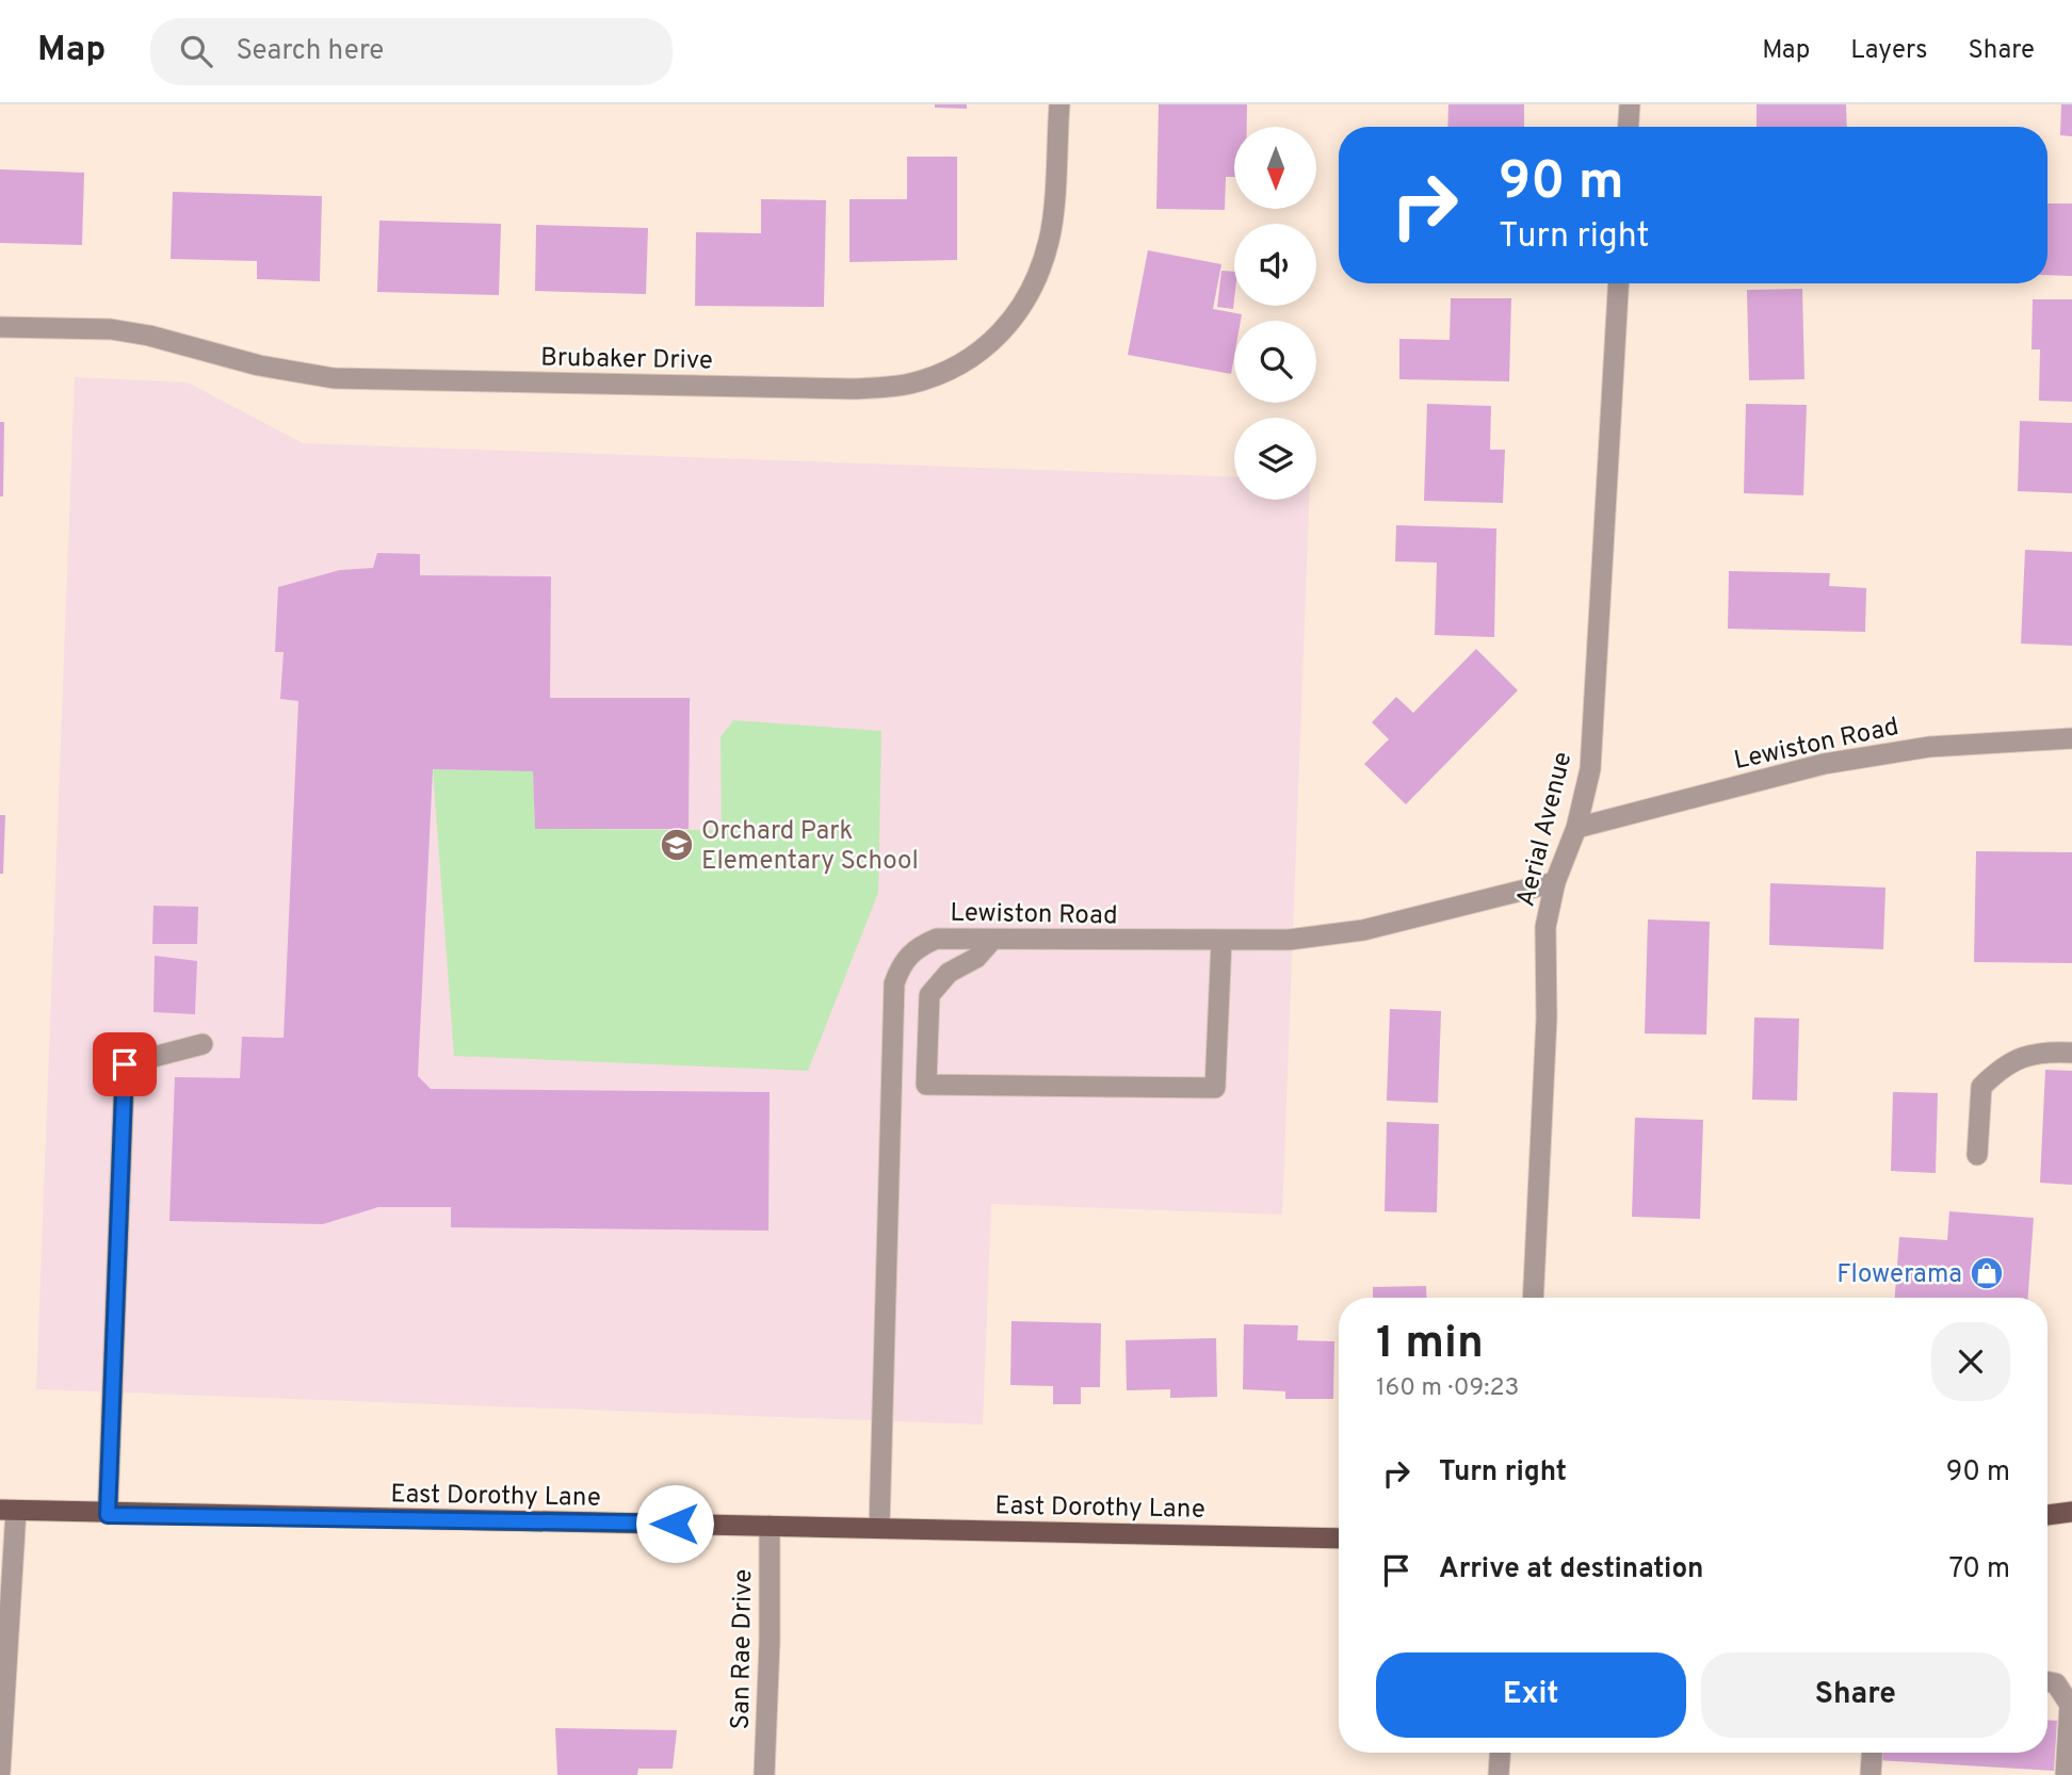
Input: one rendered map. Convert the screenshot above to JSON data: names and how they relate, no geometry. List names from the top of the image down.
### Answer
{
  "streets": {
    "main road": ["East Dorothy Lane"],
    "street": [
      "Brubaker Drive",
      "Lewiston Road",
      "Aerial Avenue",
      "San Rae Drive"
    ]
  },
  "crossings": [
    ["Lewiston Road", "Aerial Avenue"],
    ["Lewiston Road", "East Dorothy Lane"],
    ["East Dorothy Lane", "San Rae Drive"]
  ],
  "places": {
    "school or university": ["Orchard Park Elementary School"],
    "shop": ["Flowerama"]
  },
  "north": "bottom",
  "page": {
    "header": "Map",
    "search": "Search here",
    "nav": ["Map", "Layers", "Share"],
    "turn": ["90 m", "Turn right"],
    "heading": ["1 min", "160 m · 09:23"],
    "list": [
      {
        "name": "Turn right",
        "value": "90 m"
      },
      {
        "name": "Arrive at destination",
        "value": "70 m"
      }
    ],
    "buttons": ["Exit", "Share"]
  }
}
